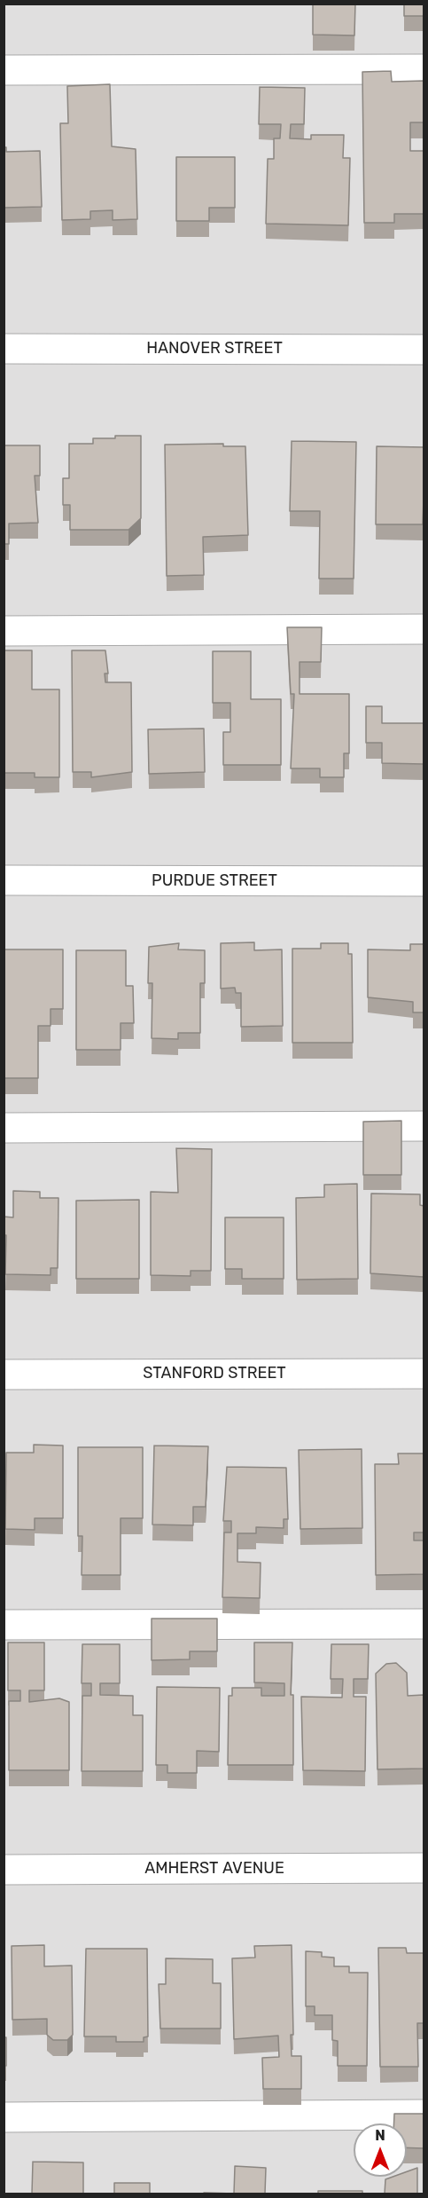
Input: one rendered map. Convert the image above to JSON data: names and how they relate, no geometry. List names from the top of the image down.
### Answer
{
  "streets": {
    "street": [
      "HANOVER STREET",
      "PURDUE STREET",
      "STANFORD STREET",
      "AMHERST AVENUE"
    ]
  },
  "north": "top"
}
